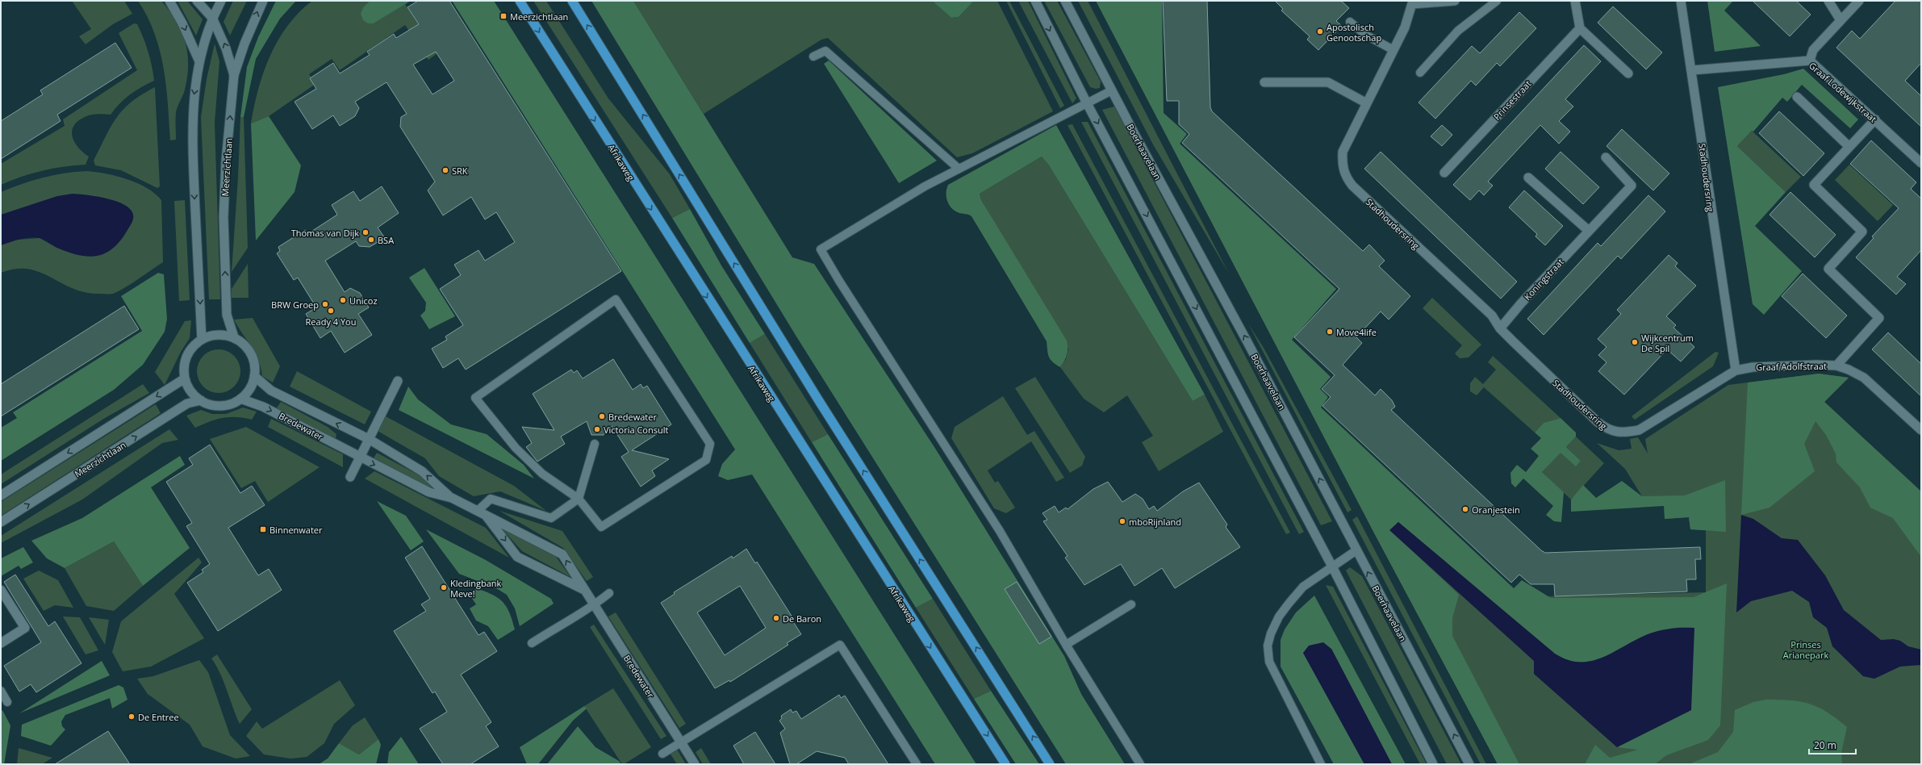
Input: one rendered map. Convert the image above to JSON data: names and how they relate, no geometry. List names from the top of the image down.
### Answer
{
  "streets": {
    "main road": ["Afrikaweg"],
    "street": [
      "Graaf Lodewijkstraat",
      "Prinsestraat",
      "Boerhaavelaan",
      "Meerzichtlaan",
      "Stadhoudersring",
      "Koningstraat",
      "Graaf Adolfstraat",
      "Bredewater"
    ]
  },
  "crossings": [
    ["Graaf Lodewijkstraat", "Stadhoudersring"],
    ["Meerzichtlaan", "Bredewater"],
    ["Stadhoudersring", "Koningstraat"],
    ["Stadhoudersring", "Graaf Adolfstraat"]
  ],
  "one_way": ["Meerzichtlaan"],
  "parks": ["Prinses Arianepark"],
  "places": {
    "transit": ["Meerzichtlaan", "Binnenwater"],
    "other": [
      "Apostolisch Genootschap",
      "SRK",
      "Thomas van Dijk",
      "BSA",
      "Unicoz",
      "BRW Groep",
      "Ready 4 You",
      "Move4life",
      "Wijkcentrum De Spil",
      "Bredewater",
      "Victoria Consult",
      "Oranjestein",
      "mboRijnland",
      "Kledingbank Meve!",
      "De Baron",
      "De Entree"
    ]
  },
  "scale_bar": "20 m"
}
